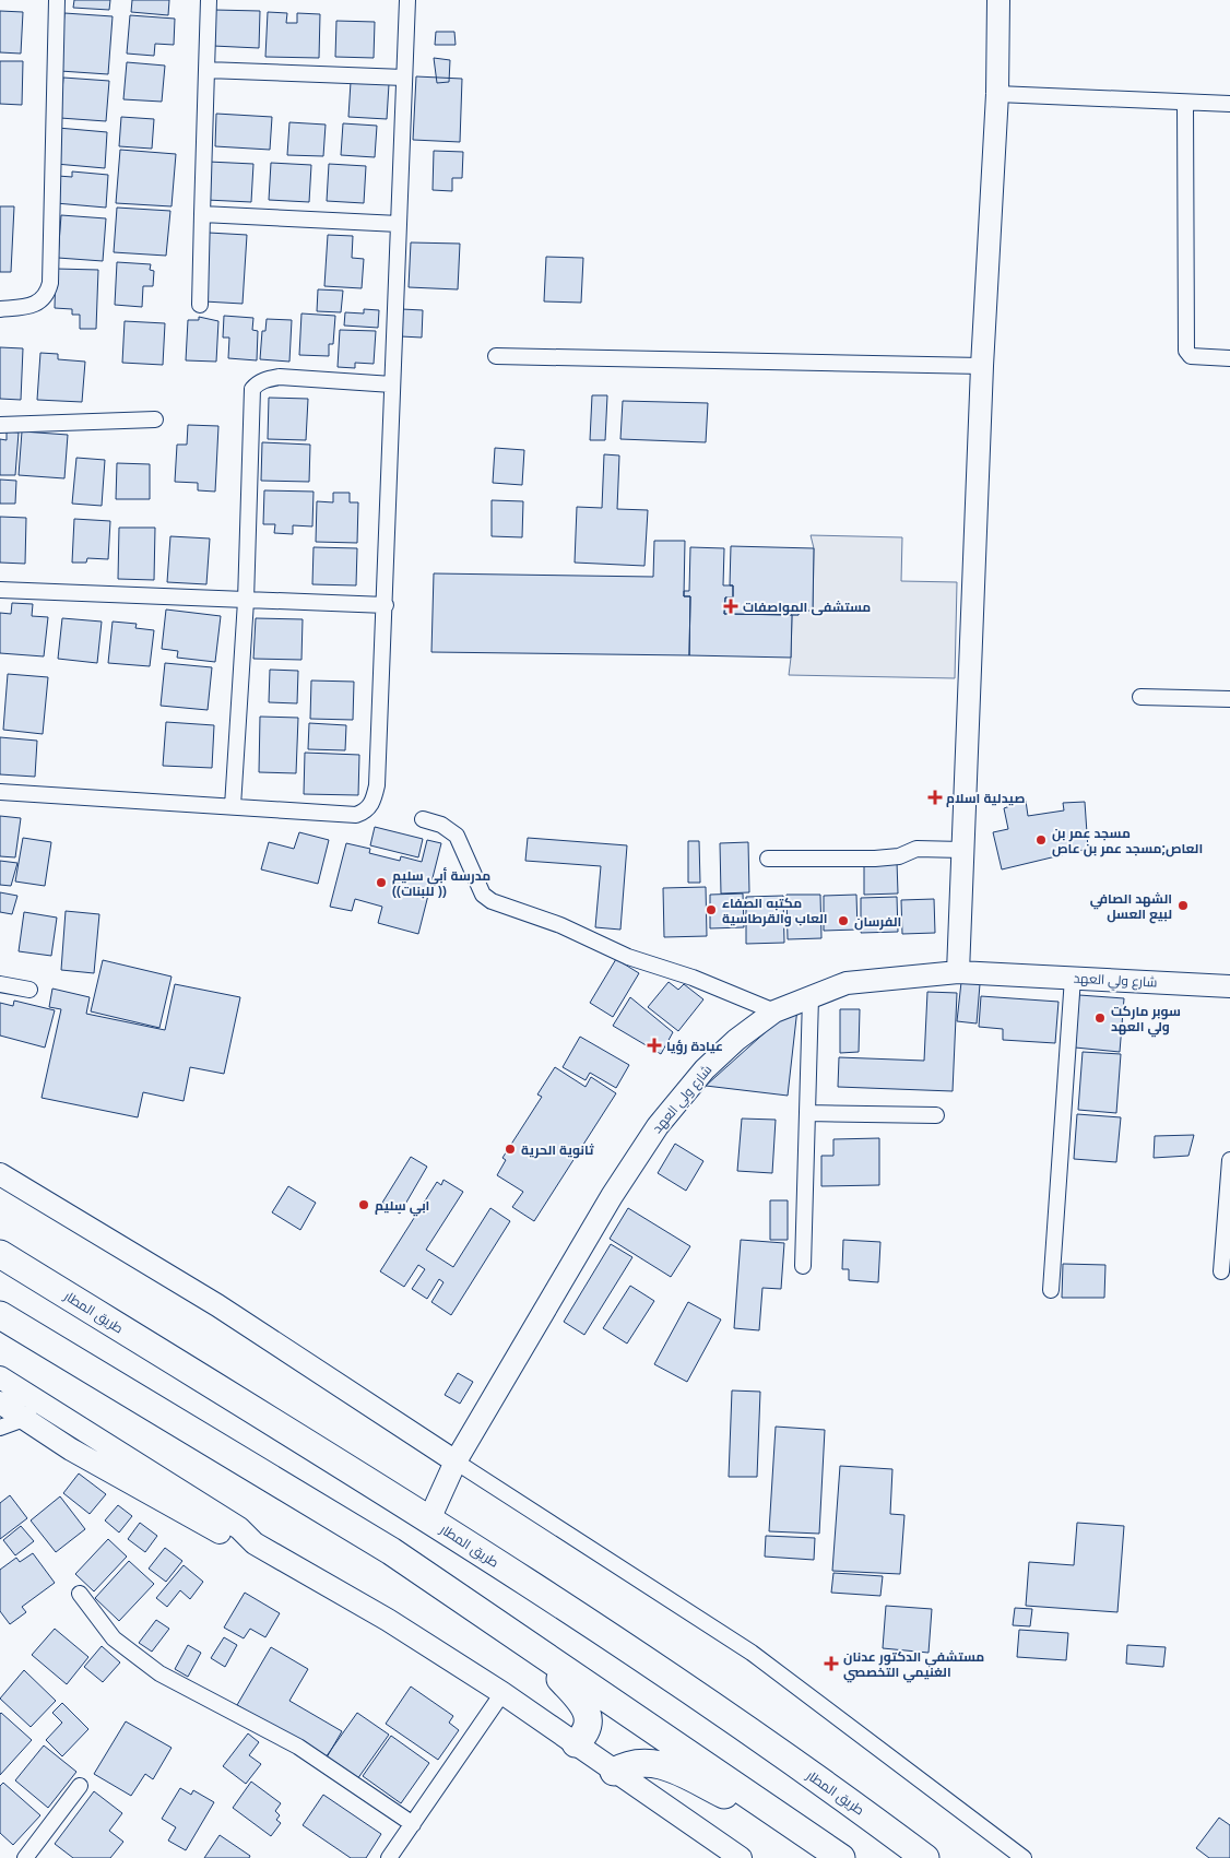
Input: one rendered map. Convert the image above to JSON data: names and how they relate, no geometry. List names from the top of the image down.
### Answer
{
  "streets": {
    "highway": ["طريق المطار"],
    "street": ["شارع ولي العهد"]
  },
  "crossings": [
    ["شارع ولي العهد", "طريق المطار"]
  ],
  "places": {
    "health": [
      "مستشفى المواصفات",
      "صيدلية اسلام",
      "عيادة رؤيا",
      "مستشفي الدكتور عدنان الغنيمي التخصصي"
    ],
    "other": [
      "مسجد عمر بن العاص;مسجد عمر بن عاص",
      "مدرسة أبي سليم ((للبنات ))",
      "الشهد الصافي لبيع العسل",
      "مكتبه الصفاء العاب والقرطاسية",
      "الفرسان",
      "سوبر ماركت ولي العهد",
      "ثانوية الحرية",
      "ابي سليم"
    ]
  }
}
